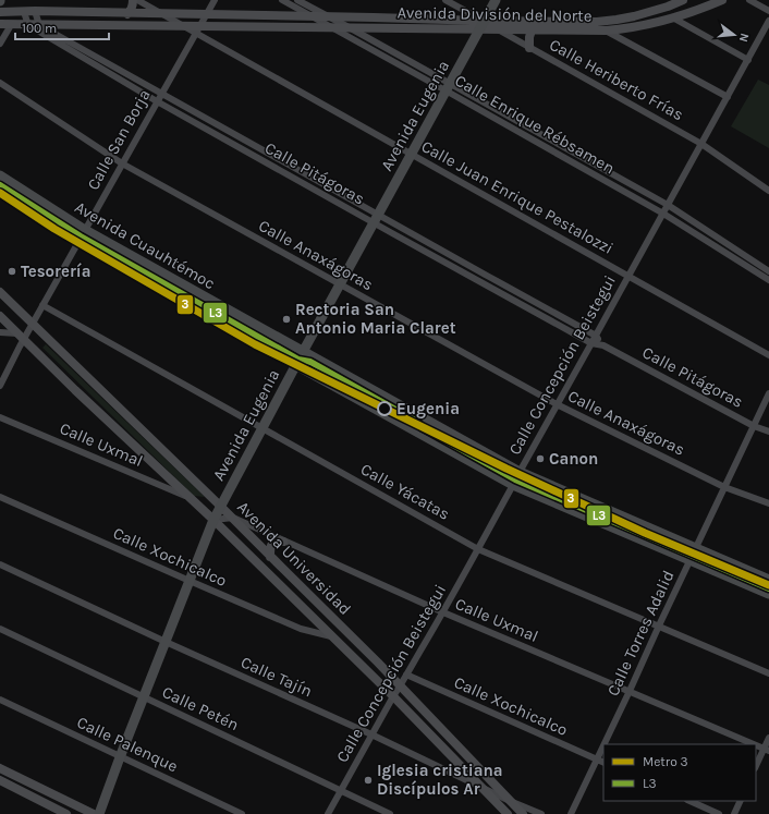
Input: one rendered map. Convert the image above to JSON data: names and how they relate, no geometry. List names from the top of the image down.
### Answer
{
  "streets": {
    "main road": [
      "Avenida División del Norte",
      "Avenida Eugenia",
      "Avenida Cuauhtémoc",
      "Avenida Universidad"
    ],
    "street": [
      "Calle Heriberto Frías",
      "Calle Enrique Rébsamen",
      "Calle San Borja",
      "Calle Pitágoras",
      "Calle Juan Enrique Pestalozzi",
      "Calle Anaxágoras",
      "Calle Concepción Beistegui",
      "Calle Uxmal",
      "Calle Yácatas",
      "Calle Xochicalco",
      "Calle Torres Adalid",
      "Calle Tajín",
      "Calle Petén",
      "Calle Palenque"
    ]
  },
  "crossings": [
    ["Avenida División del Norte", "Calle Heriberto Frías"],
    ["Avenida División del Norte", "Avenida Eugenia"],
    ["Avenida División del Norte", "Calle Enrique Rébsamen"],
    ["Avenida División del Norte", "Calle San Borja"],
    ["Avenida División del Norte", "Calle Pitágoras"],
    ["Avenida División del Norte", "Calle Juan Enrique Pestalozzi"],
    ["Calle Heriberto Frías", "Calle Concepción Beistegui"],
    ["Avenida Eugenia", "Calle Enrique Rébsamen"],
    ["Avenida Eugenia", "Calle Pitágoras"],
    ["Avenida Eugenia", "Calle Juan Enrique Pestalozzi"],
    ["Avenida Eugenia", "Avenida Cuauhtémoc"],
    ["Avenida Eugenia", "Calle Anaxágoras"],
    ["Avenida Eugenia", "Calle Uxmal"],
    ["Avenida Eugenia", "Calle Yácatas"],
    ["Avenida Eugenia", "Calle Xochicalco"],
    ["Avenida Eugenia", "Avenida Universidad"],
    ["Avenida Eugenia", "Calle Tajín"],
    ["Avenida Eugenia", "Calle Petén"],
    ["Avenida Eugenia", "Calle Palenque"],
    ["Calle Enrique Rébsamen", "Calle Concepción Beistegui"],
    ["Calle San Borja", "Calle Pitágoras"],
    ["Calle San Borja", "Calle Juan Enrique Pestalozzi"],
    ["Calle San Borja", "Avenida Cuauhtémoc"],
    ["Calle San Borja", "Calle Anaxágoras"],
    ["Calle San Borja", "Calle Yácatas"],
    ["Calle San Borja", "Avenida Universidad"],
    ["Calle Pitágoras", "Calle Concepción Beistegui"],
    ["Calle Pitágoras", "Calle Torres Adalid"],
    ["Calle Juan Enrique Pestalozzi", "Calle Concepción Beistegui"],
    ["Avenida Cuauhtémoc", "Calle Concepción Beistegui"],
    ["Avenida Cuauhtémoc", "Calle Torres Adalid"],
    ["Calle Anaxágoras", "Calle Concepción Beistegui"],
    ["Calle Anaxágoras", "Calle Torres Adalid"],
    ["Calle Concepción Beistegui", "Calle Uxmal"],
    ["Calle Concepción Beistegui", "Calle Yácatas"],
    ["Calle Concepción Beistegui", "Calle Xochicalco"],
    ["Calle Concepción Beistegui", "Avenida Universidad"],
    ["Calle Concepción Beistegui", "Calle Tajín"],
    ["Calle Concepción Beistegui", "Calle Petén"],
    ["Calle Uxmal", "Avenida Universidad"],
    ["Calle Uxmal", "Calle Torres Adalid"],
    ["Calle Yácatas", "Calle Torres Adalid"],
    ["Calle Xochicalco", "Avenida Universidad"],
    ["Calle Xochicalco", "Calle Torres Adalid"],
    ["Avenida Universidad", "Calle Tajín"]
  ],
  "places": [
    "Tesorería",
    "Rectoria San Antonio Maria Claret",
    "Eugenia",
    "Canon",
    "Iglesia cristiana Discípulos Ar"
  ],
  "lines": ["transit line L3", "metro line 3"],
  "legend": ["Metro 3", "L3"],
  "scale_bar": "100 m",
  "north": "right"
}
